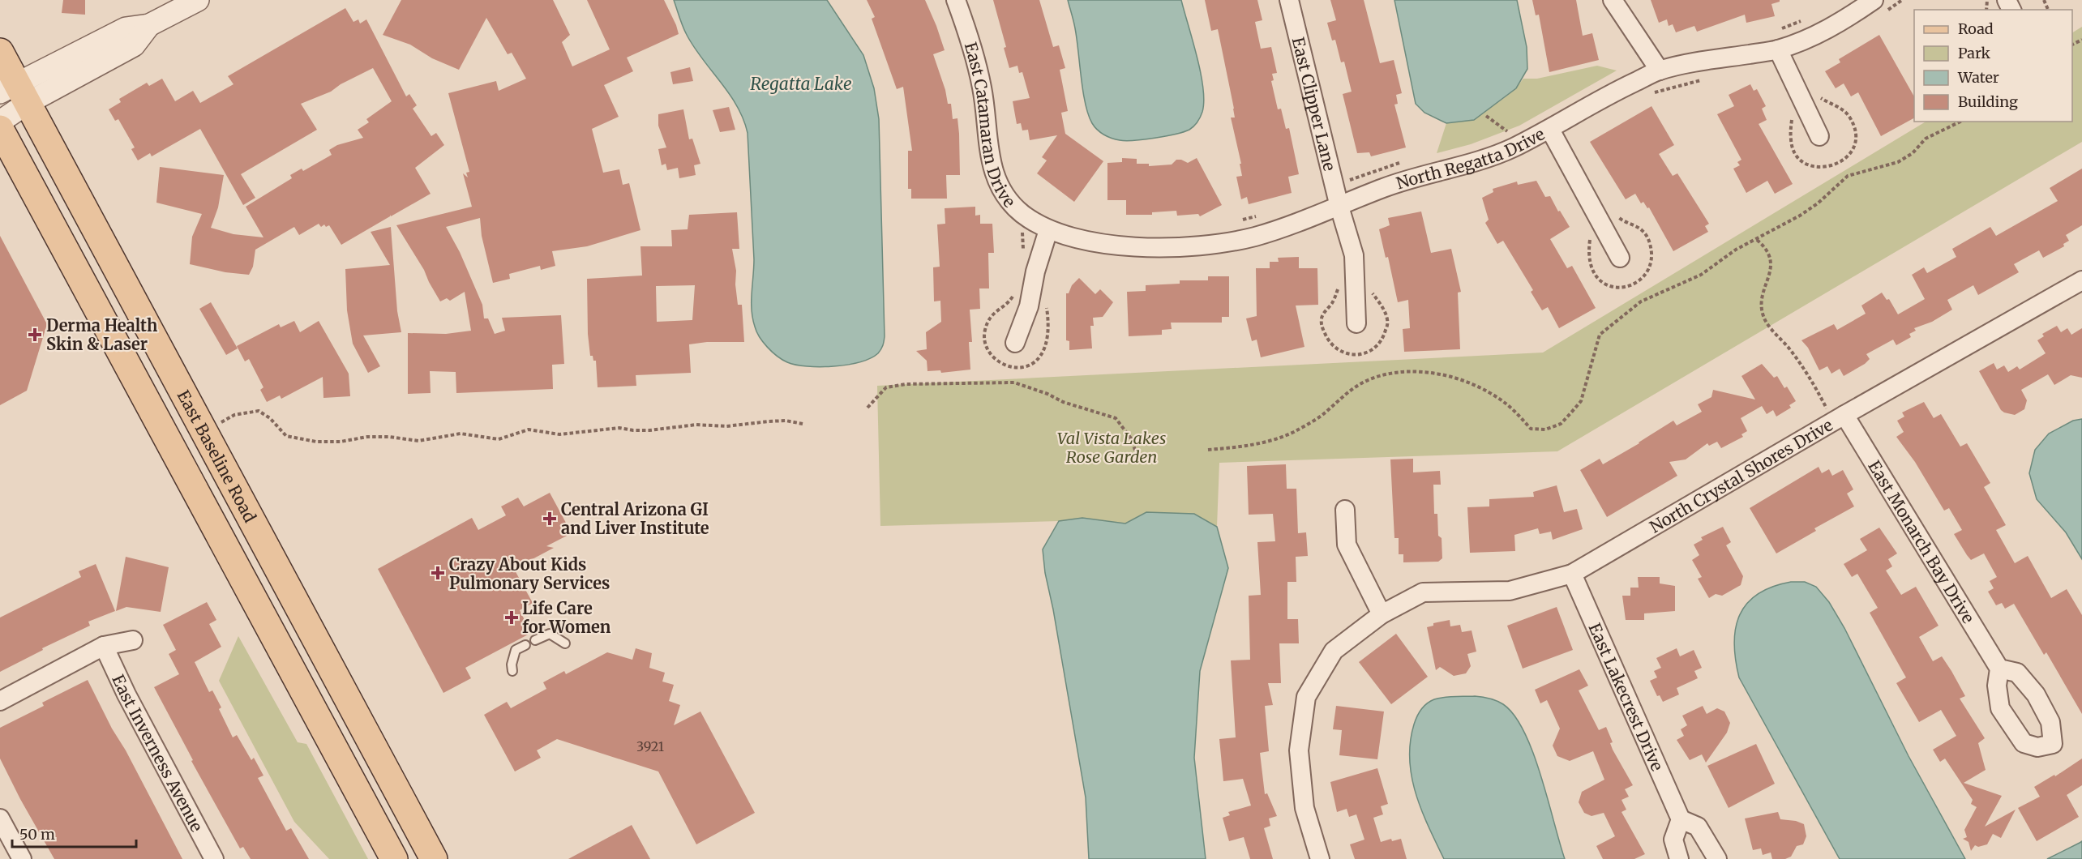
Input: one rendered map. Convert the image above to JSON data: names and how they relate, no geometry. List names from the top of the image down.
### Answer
{
  "streets": {
    "main road": ["East Baseline Road"],
    "street": [
      "East Clipper Lane",
      "East Catamaran Drive",
      "North Regatta Drive",
      "North Crystal Shores Drive",
      "East Monarch Bay Drive",
      "East Lakecrest Drive",
      "East Inverness Avenue"
    ]
  },
  "crossings": [
    ["East Clipper Lane", "North Regatta Drive"],
    ["East Catamaran Drive", "North Regatta Drive"],
    ["North Crystal Shores Drive", "East Monarch Bay Drive"],
    ["North Crystal Shores Drive", "East Lakecrest Drive"]
  ],
  "water": ["Regatta Lake"],
  "parks": ["Val Vista Lakes Rose Garden"],
  "places": {
    "health": [
      "Derma Health Skin & Laser",
      "Central Arizona GI and Liver Institute",
      "Crazy About Kids Pulmonary Services",
      "Life Care for Women"
    ]
  },
  "house_numbers": ["3921"],
  "legend": [
    "Road",
    "Park",
    "Water",
    "Building"
  ],
  "scale_bar": "50 m"
}
